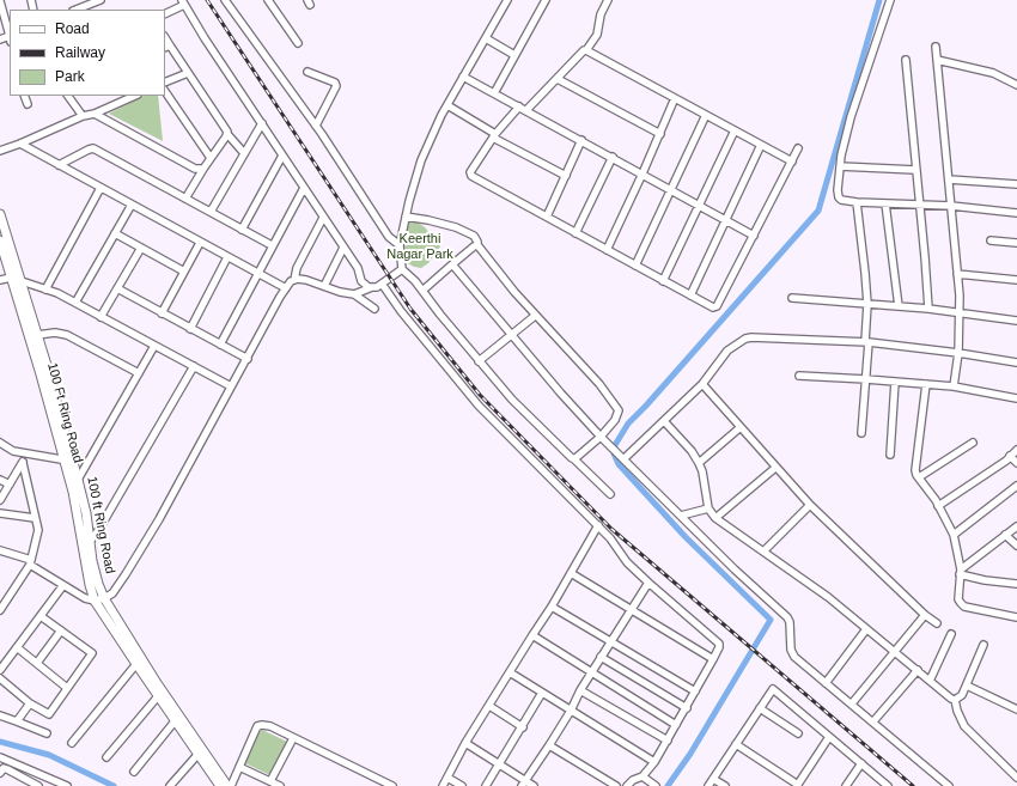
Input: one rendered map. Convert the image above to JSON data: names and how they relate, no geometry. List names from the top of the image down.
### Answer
{
  "streets": {
    "main road": ["100 Ft Ring Road", "100 ft Ring Road"]
  },
  "crossings": [
    ["100 Ft Ring Road", "100 ft Ring Road"]
  ],
  "parks": ["Keerthi Nagar Park"],
  "legend": ["Road", "Railway", "Park"]
}
